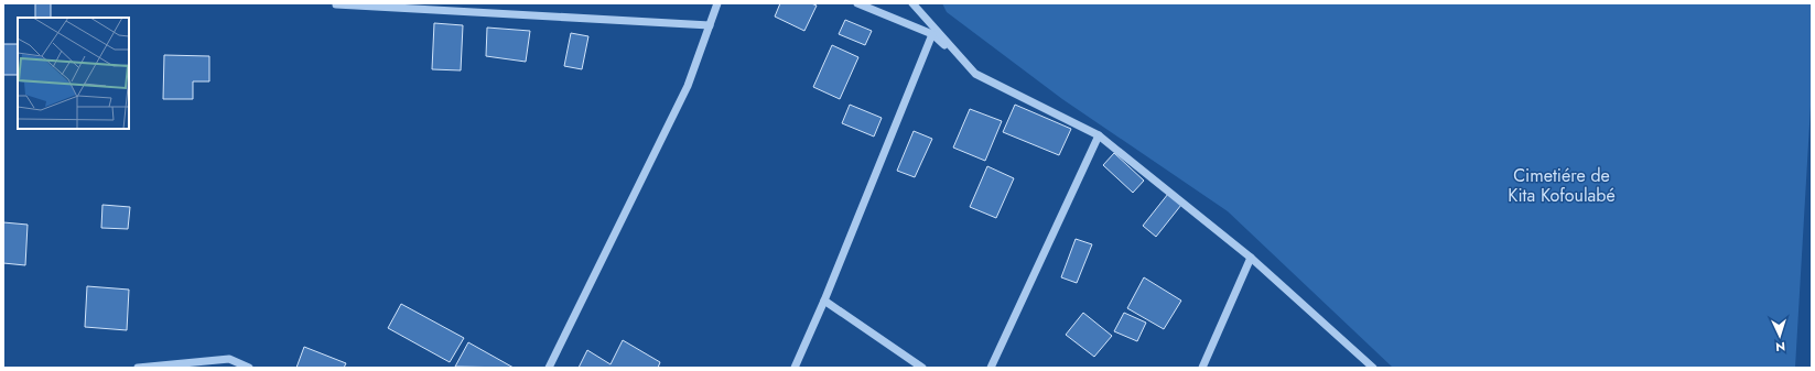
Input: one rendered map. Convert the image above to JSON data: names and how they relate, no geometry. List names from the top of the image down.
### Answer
{
  "parks": ["Cimetiére de Kita Kofoulabé"],
  "north": "bottom"
}
